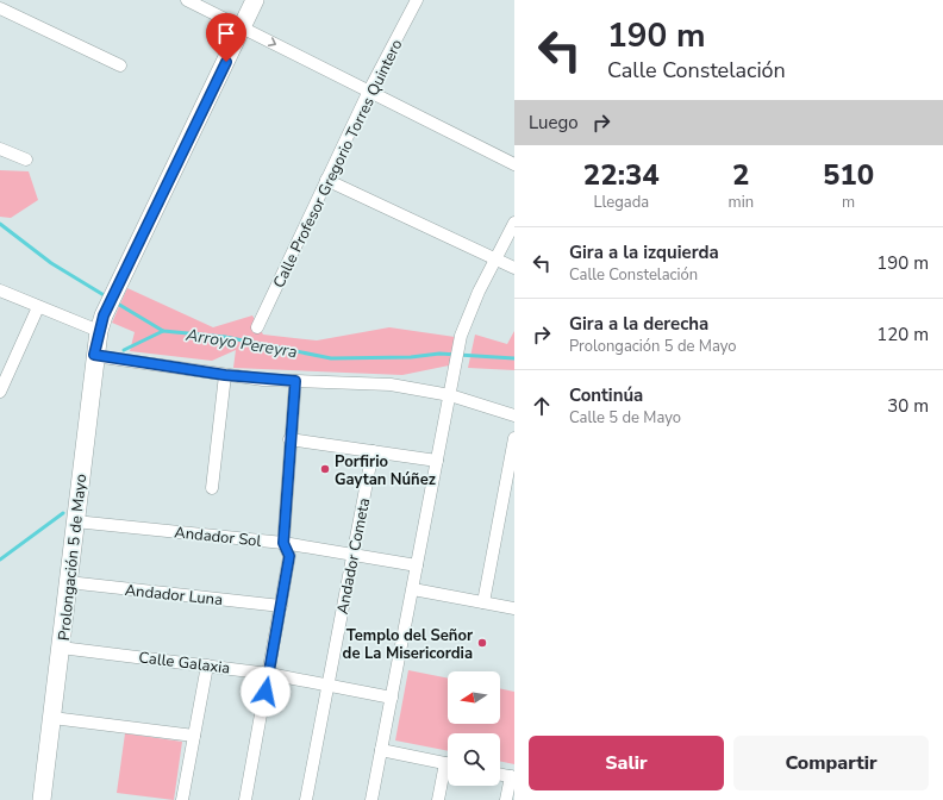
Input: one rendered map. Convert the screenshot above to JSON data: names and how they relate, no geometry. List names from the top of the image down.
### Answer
{
  "streets": {
    "street": [
      "Calle Profesor Gregorio Torres Quintero",
      "Andador Sol",
      "Andador Cometa",
      "Prolongación 5 de Mayo",
      "Andador Luna",
      "Calle Galaxia"
    ]
  },
  "crossings": [
    ["Andador Sol", "Andador Cometa"],
    ["Andador Sol", "Prolongación 5 de Mayo"],
    ["Andador Cometa", "Calle Galaxia"],
    ["Prolongación 5 de Mayo", "Andador Luna"],
    ["Prolongación 5 de Mayo", "Calle Galaxia"]
  ],
  "water": ["Arroyo Pereyra"],
  "places": ["Porfirio Gaytan Núñez", "Templo del Señor de La Misericordia"],
  "north": "left",
  "page": {
    "turn": ["190 m", "Calle Constelación"],
    "then": "Luego",
    "eta": [
      "22:34",
      "Llegada",
      "2",
      "min",
      "510",
      "m"
    ],
    "list": [
      {
        "name": "Gira a la izquierda",
        "note": "Calle Constelación",
        "value": "190 m"
      },
      {
        "name": "Gira a la derecha",
        "note": "Prolongación 5 de Mayo",
        "value": "120 m"
      },
      {
        "name": "Continúa",
        "note": "Calle 5 de Mayo",
        "value": "30 m"
      }
    ],
    "buttons": ["Salir", "Compartir"]
  }
}
